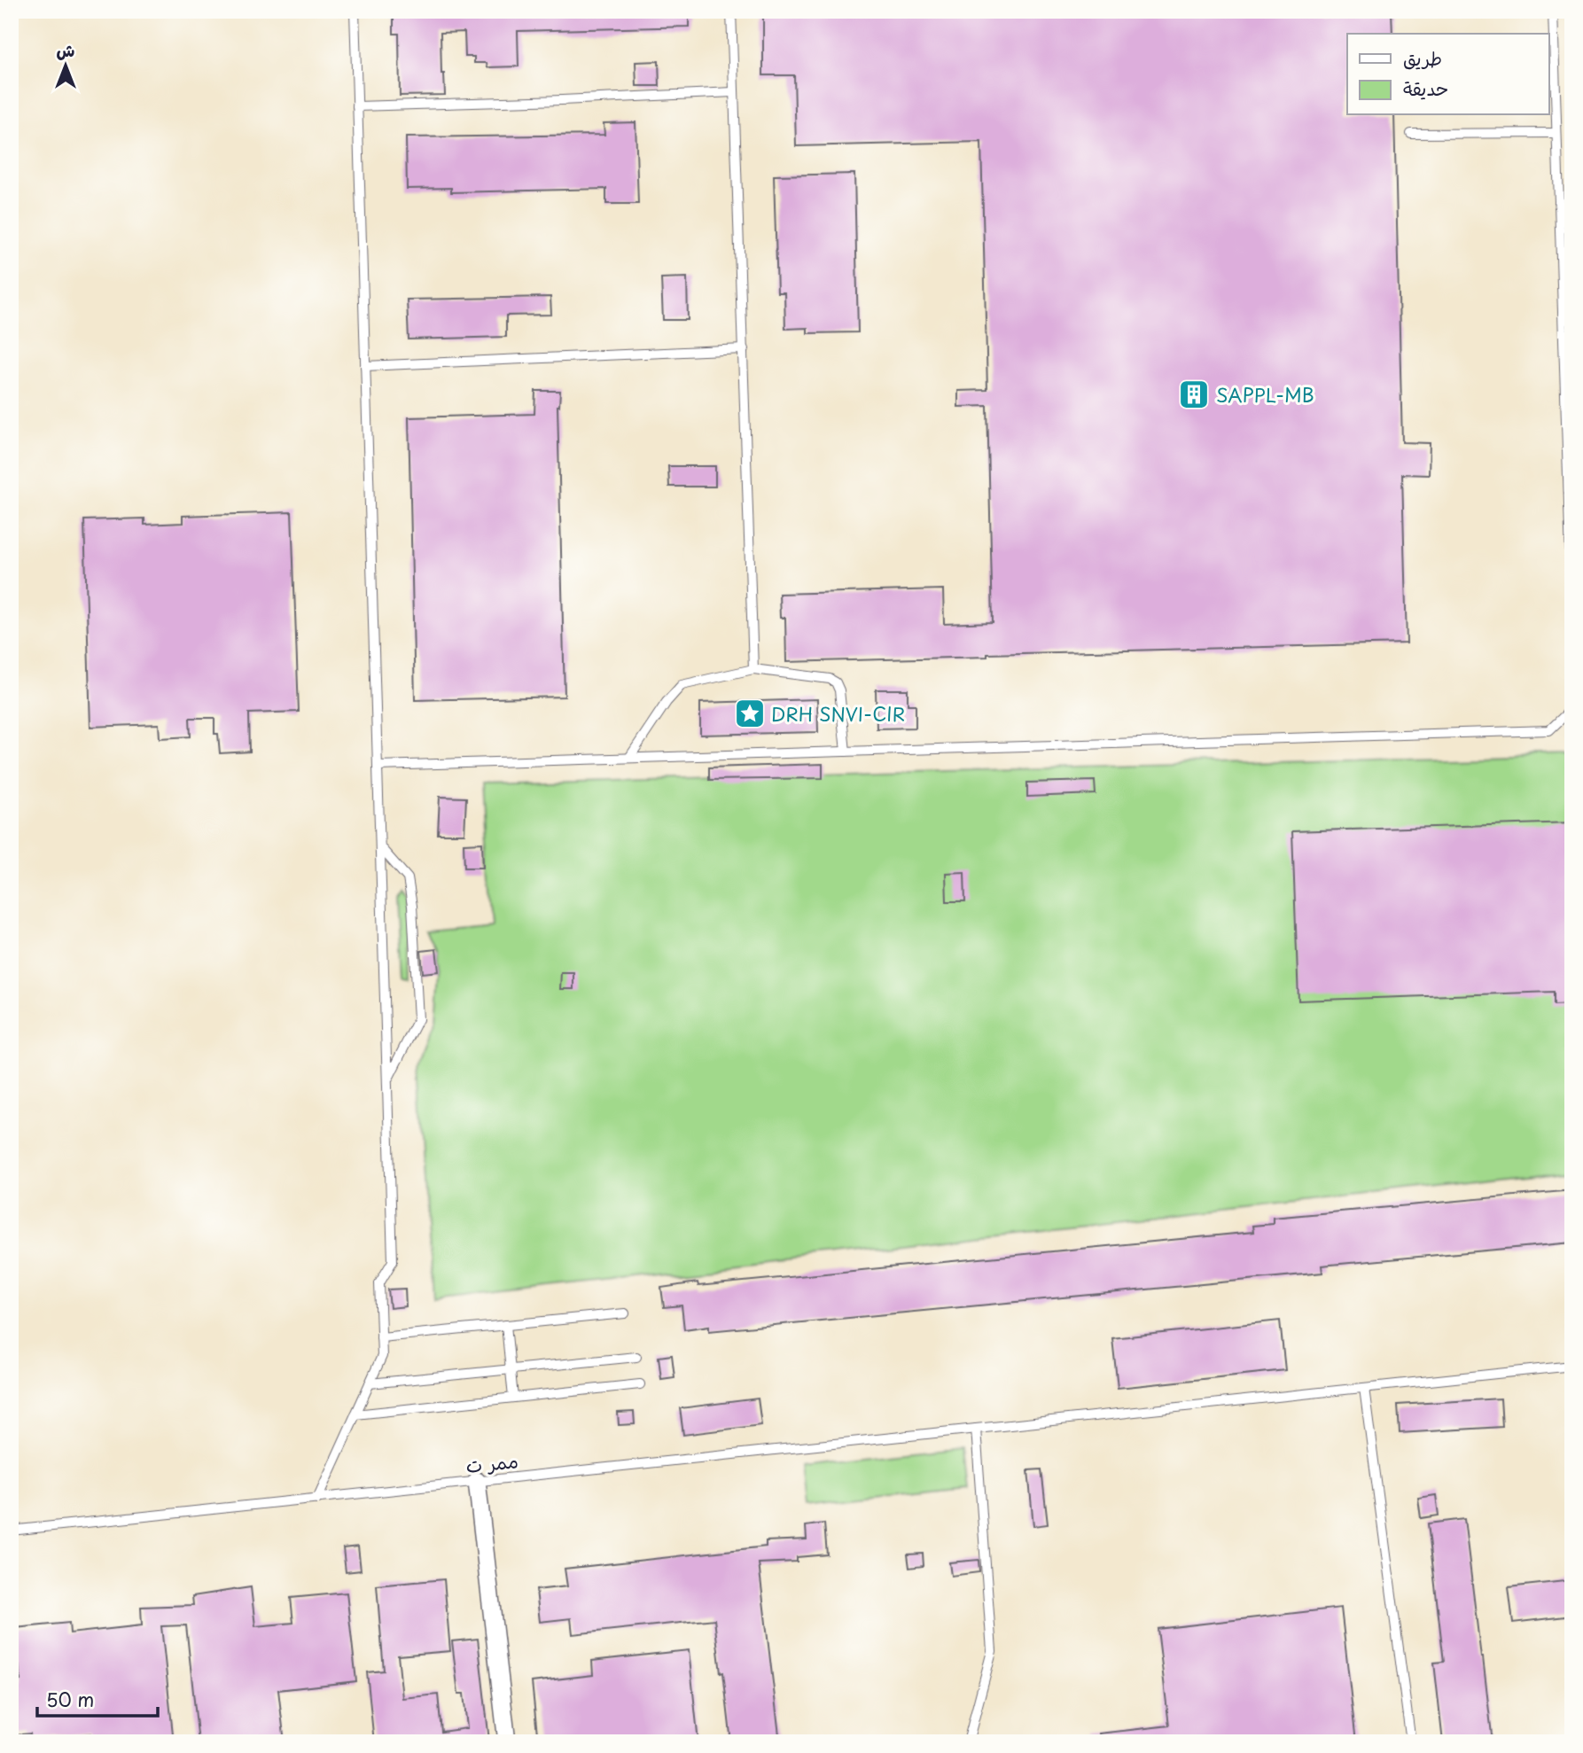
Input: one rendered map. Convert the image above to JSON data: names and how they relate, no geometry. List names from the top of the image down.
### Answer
{
  "streets": {
    "lane": ["ممر ت"]
  },
  "places": {
    "building": ["SAPPL-MB"],
    "place": ["DRH SNVI-CIR"]
  },
  "legend": ["طريق", "حديقة"],
  "scale_bar": "50 m",
  "north": "top"
}
